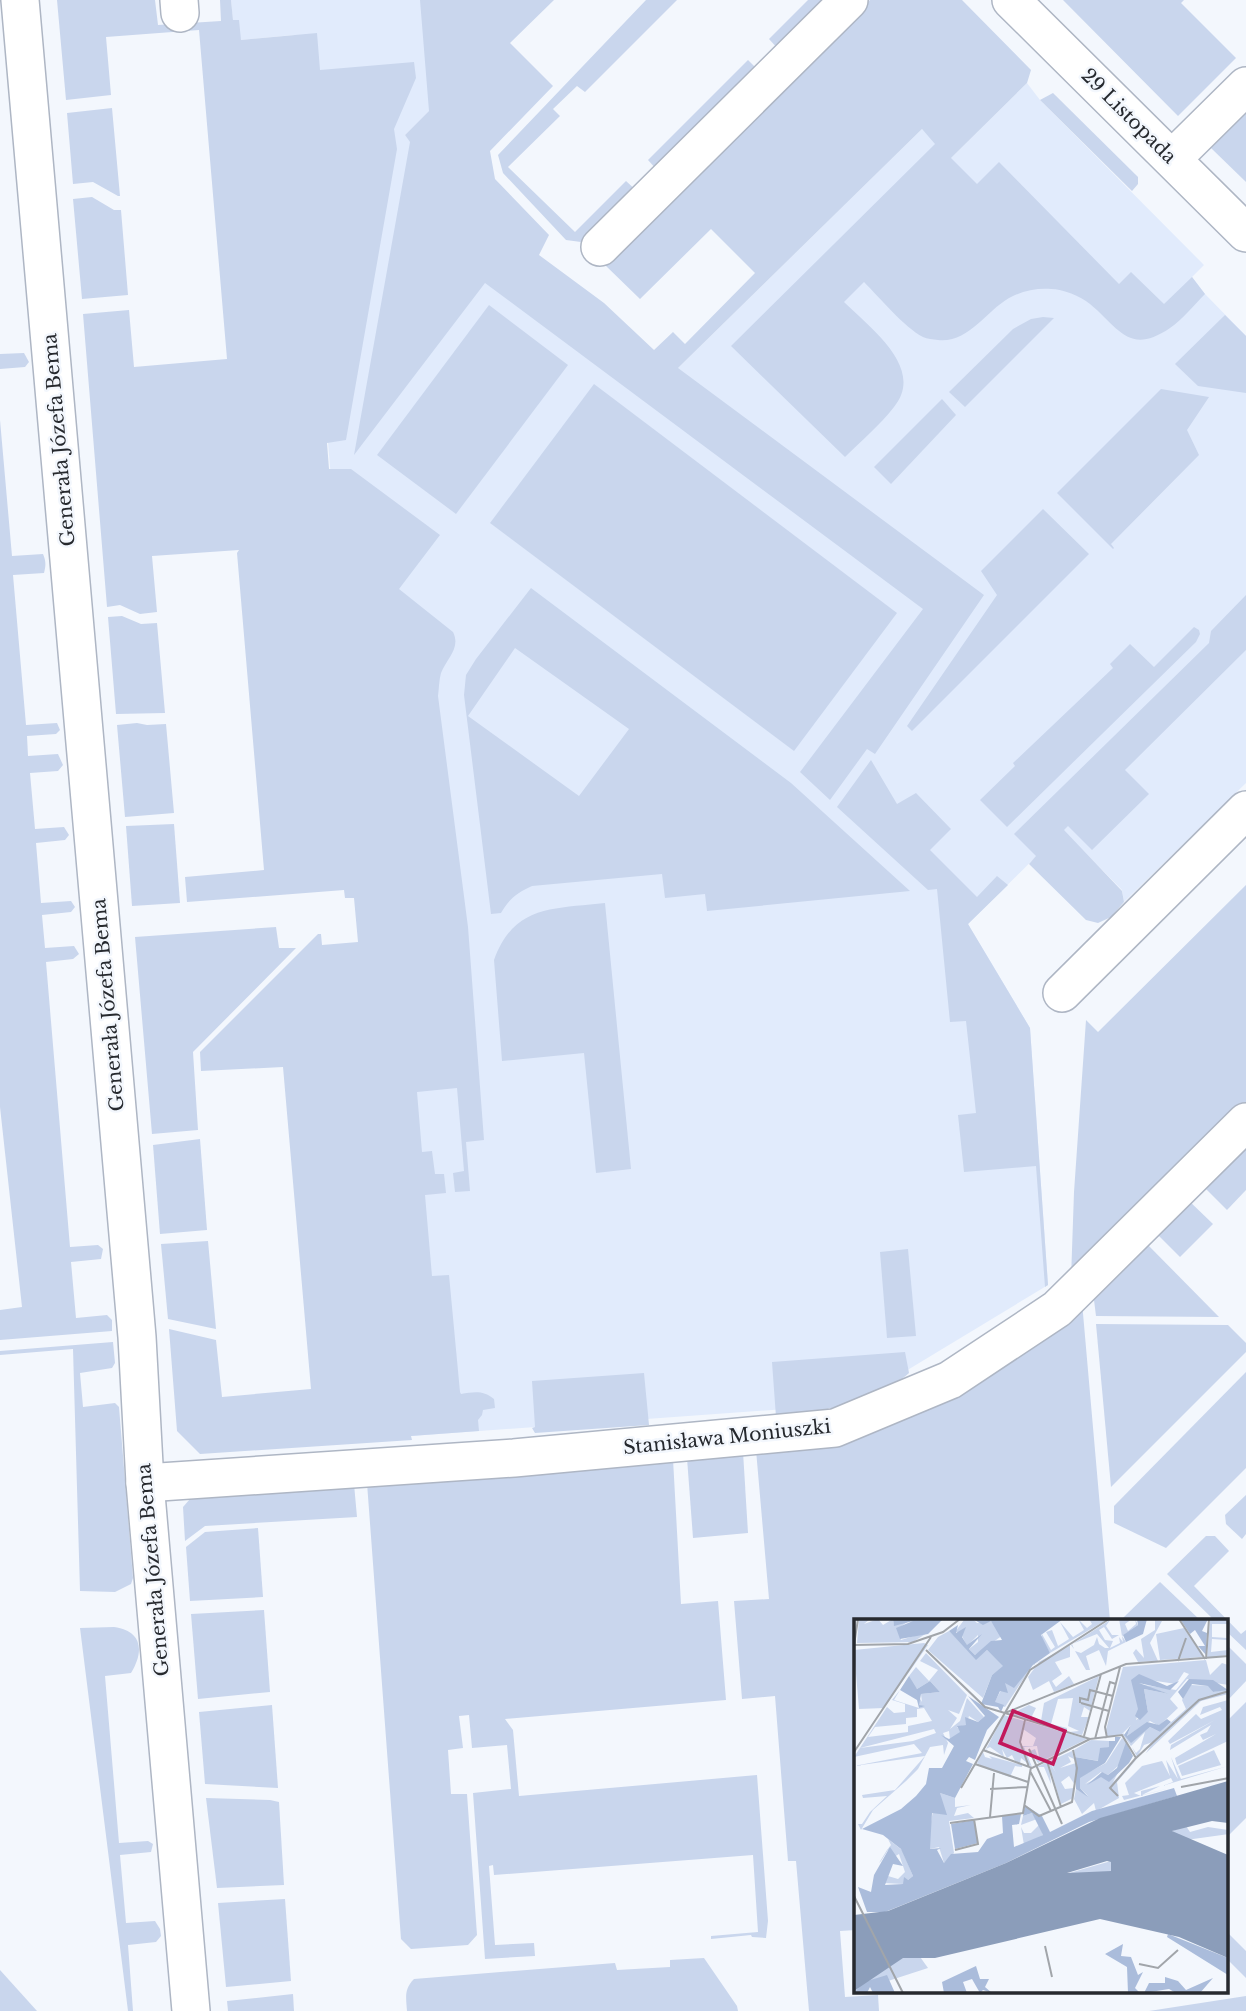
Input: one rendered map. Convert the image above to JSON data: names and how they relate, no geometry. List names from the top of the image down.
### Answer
{
  "streets": {
    "street": ["29 Listopada", "Generała Józefa Bema", "Stanisława Moniuszki"]
  },
  "crossings": [
    ["Generała Józefa Bema", "Stanisława Moniuszki"]
  ]
}
